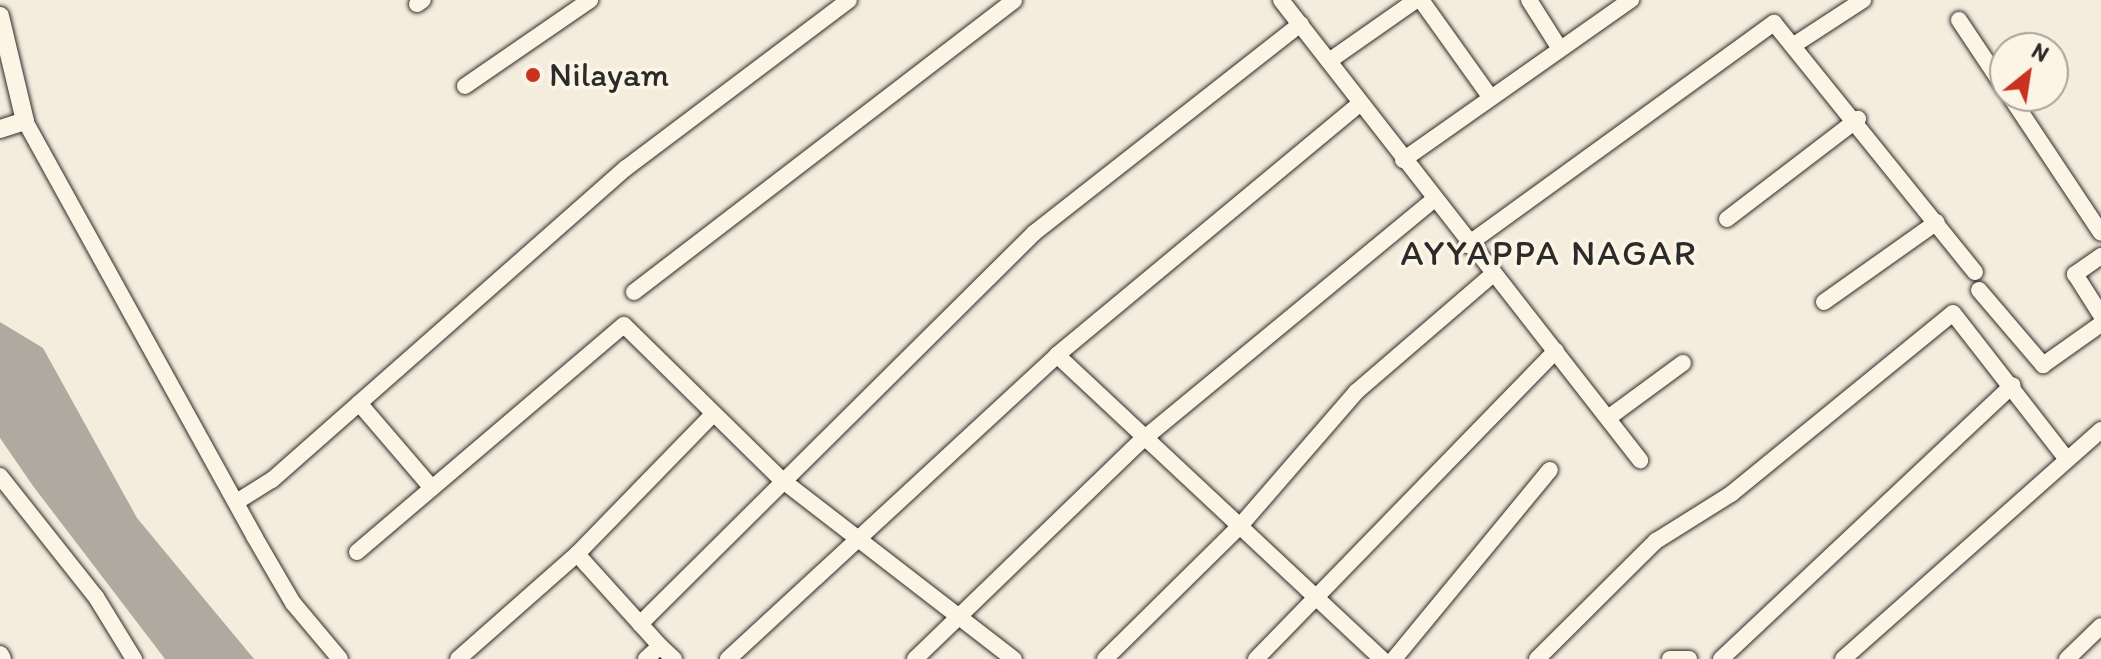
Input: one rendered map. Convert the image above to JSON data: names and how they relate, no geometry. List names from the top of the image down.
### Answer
{
  "districts": ["AYYAPPA NAGAR"],
  "places": ["Nilayam"],
  "north": "top right"
}
